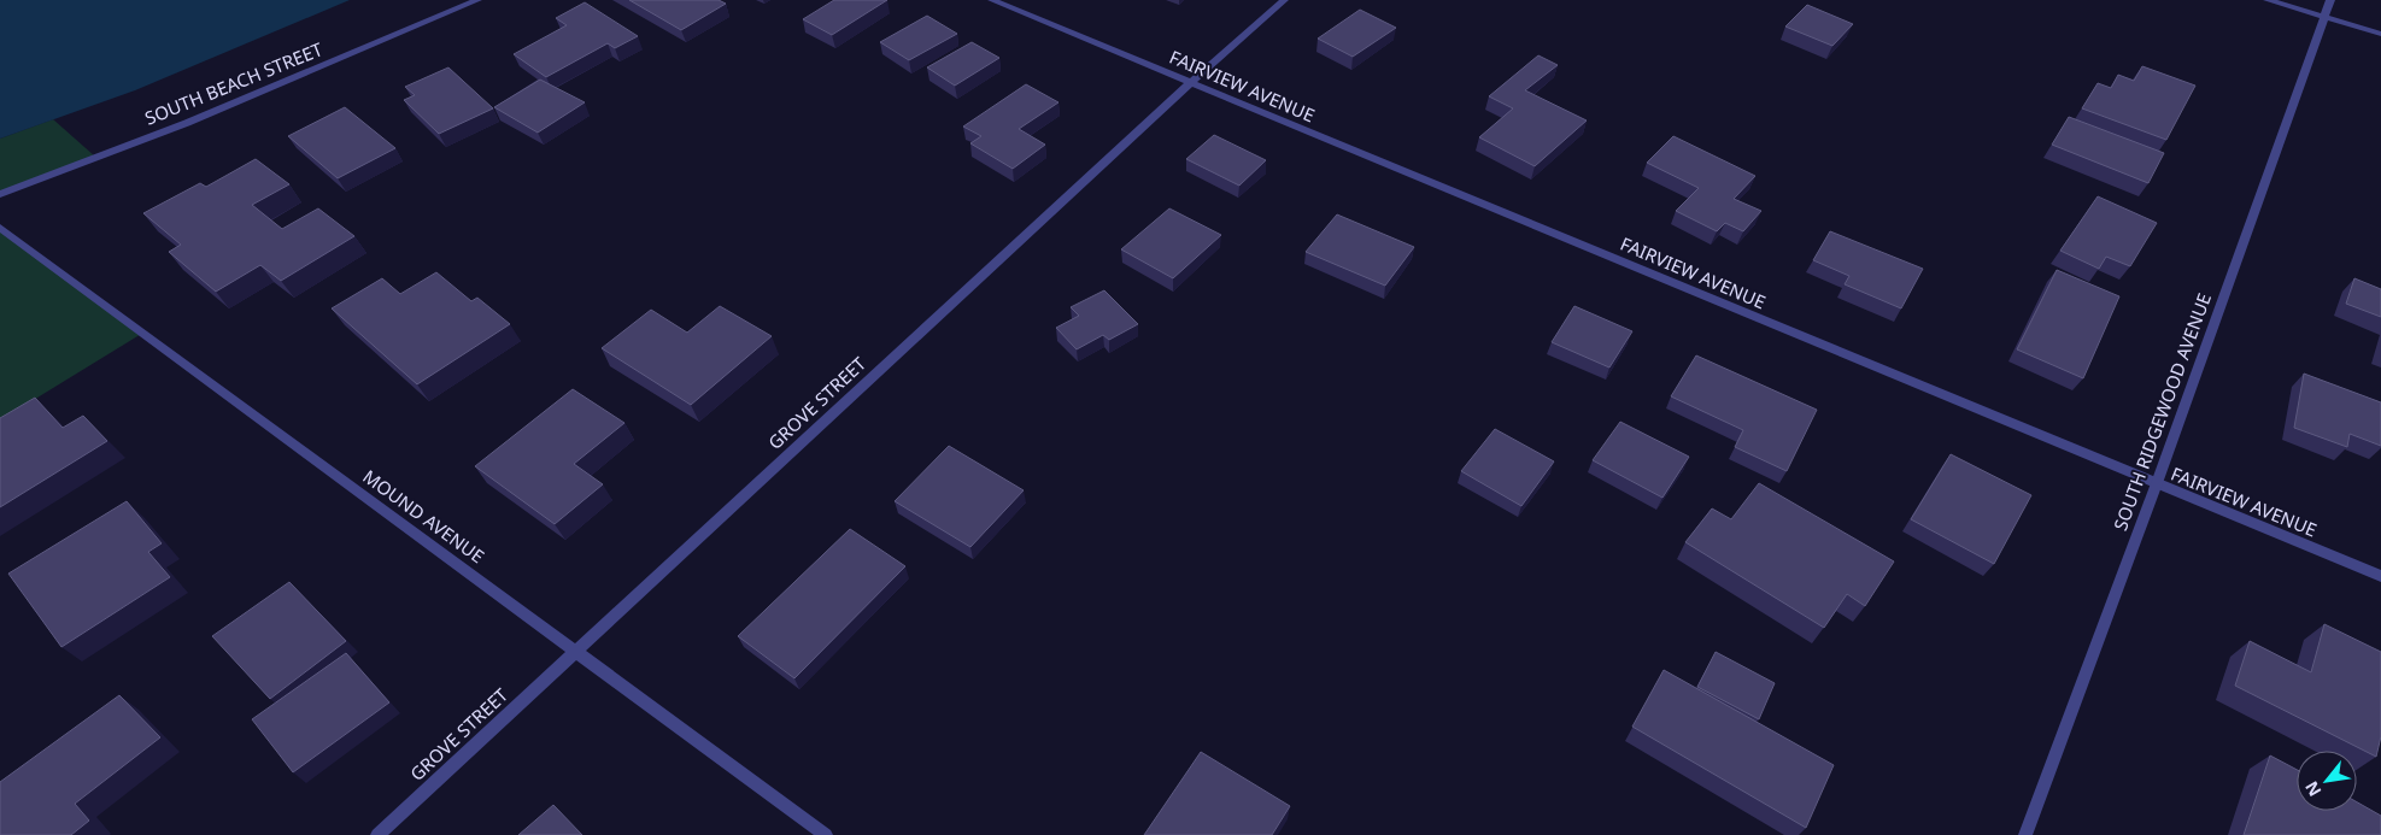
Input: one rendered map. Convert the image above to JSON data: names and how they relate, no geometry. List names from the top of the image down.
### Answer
{
  "streets": {
    "street": [
      "SOUTH BEACH STREET",
      "FAIRVIEW AVENUE",
      "GROVE STREET",
      "SOUTH RIDGEWOOD AVENUE",
      "MOUND AVENUE"
    ]
  },
  "crossings": [
    ["FAIRVIEW AVENUE", "GROVE STREET"],
    ["FAIRVIEW AVENUE", "SOUTH RIDGEWOOD AVENUE"],
    ["GROVE STREET", "MOUND AVENUE"]
  ],
  "north": "bottom left"
}
